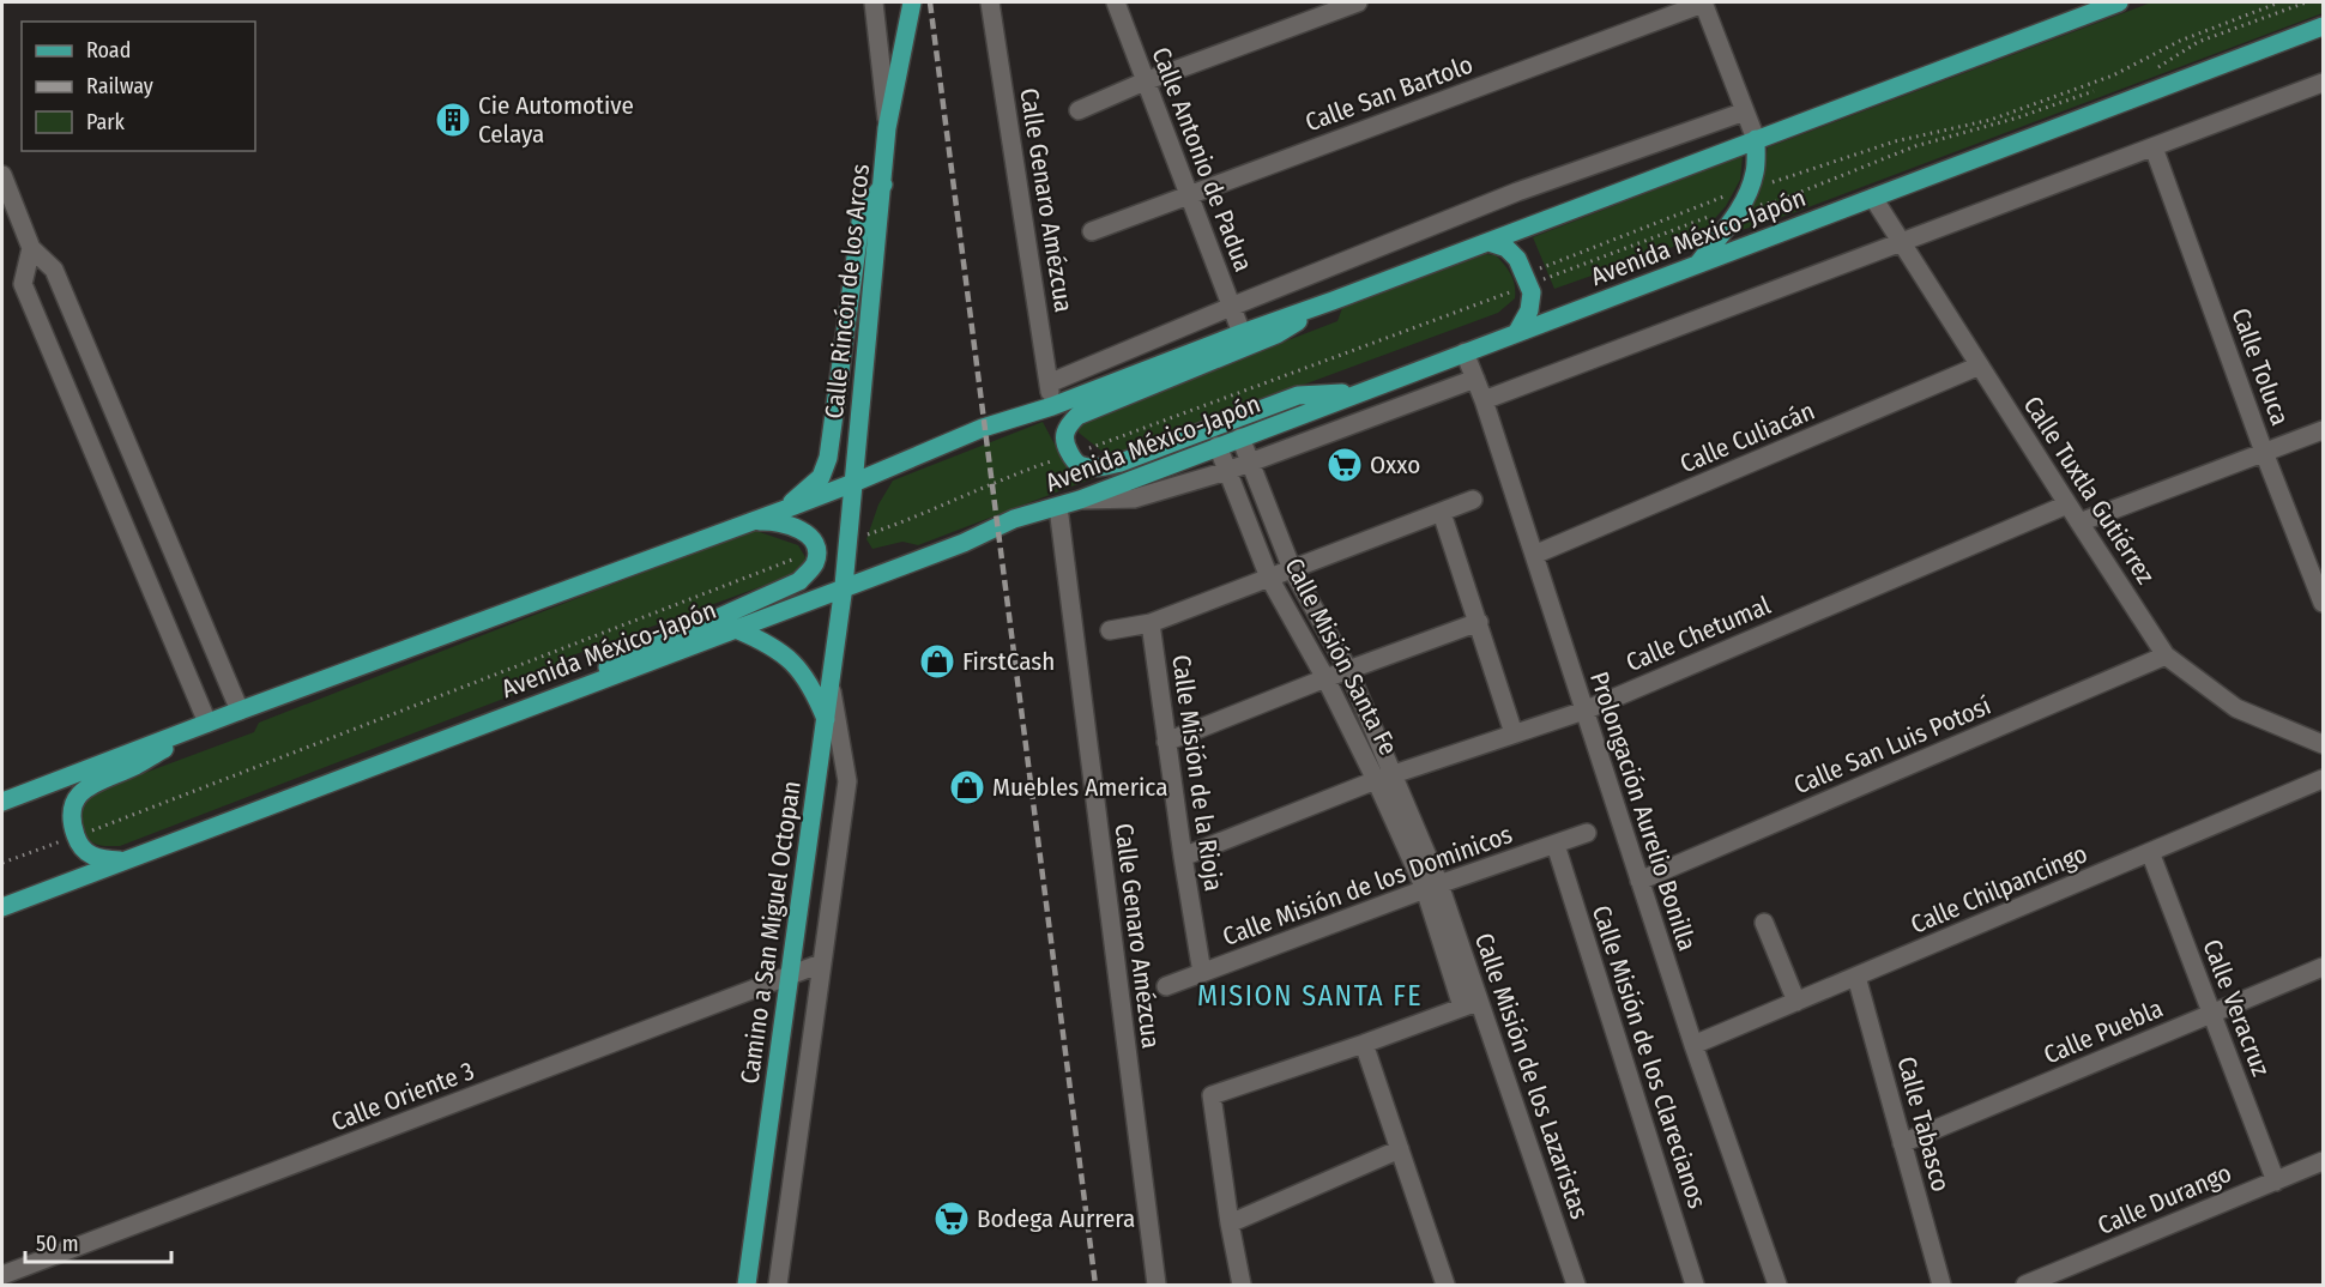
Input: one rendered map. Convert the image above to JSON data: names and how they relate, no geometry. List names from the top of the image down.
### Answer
{
  "streets": {
    "main road": ["Avenida México-Japón", "Calle Rincón de los Arcos", "Camino a San Miguel Octopan"],
    "street": [
      "Calle San Bartolo",
      "Calle Antonio de Padua",
      "Calle Genaro Amézcua",
      "Calle Toluca",
      "Calle Culiacán",
      "Calle Tuxtla Gutiérrez",
      "Calle Chetumal",
      "Calle Misión Santa Fe",
      "Calle San Luis Potosí",
      "Calle Misión de la Rioja",
      "Prolongación Aurelio Bonilla",
      "Calle Misión de los Dominicos",
      "Calle Chilpancingo",
      "Calle Veracruz",
      "Calle Puebla",
      "Calle Misión de los Clarecianos",
      "Calle Misión de los Lazaristas",
      "Calle Oriente 3",
      "Calle Tabasco",
      "Calle Durango"
    ]
  },
  "crossings": [
    ["Calle San Bartolo", "Calle Antonio de Padua"],
    ["Calle Genaro Amézcua", "Avenida México-Japón"],
    ["Avenida México-Japón", "Calle Rincón de los Arcos"],
    ["Avenida México-Japón", "Calle Tuxtla Gutiérrez"],
    ["Avenida México-Japón", "Calle Misión Santa Fe"],
    ["Avenida México-Japón", "Prolongación Aurelio Bonilla"],
    ["Avenida México-Japón", "Camino a San Miguel Octopan"],
    ["Calle Rincón de los Arcos", "Camino a San Miguel Octopan"],
    ["Calle Culiacán", "Calle Tuxtla Gutiérrez"],
    ["Calle Culiacán", "Prolongación Aurelio Bonilla"],
    ["Calle Tuxtla Gutiérrez", "Calle Chetumal"],
    ["Calle Tuxtla Gutiérrez", "Calle San Luis Potosí"],
    ["Calle Chetumal", "Calle Misión Santa Fe"],
    ["Calle Chetumal", "Calle Misión de la Rioja"],
    ["Calle Chetumal", "Prolongación Aurelio Bonilla"],
    ["Calle Misión Santa Fe", "Calle Misión de los Dominicos"],
    ["Calle Misión Santa Fe", "Calle Misión de los Lazaristas"],
    ["Calle San Luis Potosí", "Prolongación Aurelio Bonilla"],
    ["Calle Misión de la Rioja", "Calle Misión de los Dominicos"],
    ["Prolongación Aurelio Bonilla", "Calle Chilpancingo"],
    ["Calle Misión de los Dominicos", "Calle Misión de los Clarecianos"],
    ["Calle Misión de los Dominicos", "Calle Misión de los Lazaristas"],
    ["Calle Chilpancingo", "Calle Veracruz"],
    ["Calle Chilpancingo", "Calle Tabasco"],
    ["Camino a San Miguel Octopan", "Calle Oriente 3"],
    ["Calle Veracruz", "Calle Puebla"],
    ["Calle Veracruz", "Calle Durango"],
    ["Calle Puebla", "Calle Tabasco"]
  ],
  "districts": ["MISION SANTA FE"],
  "places": {
    "building": ["Cie Automotive Celaya"],
    "supermarket": ["Oxxo", "Bodega Aurrera"],
    "shop": ["FirstCash", "Muebles America"]
  },
  "legend": ["Road", "Railway", "Park"],
  "scale_bar": "50 m"
}
